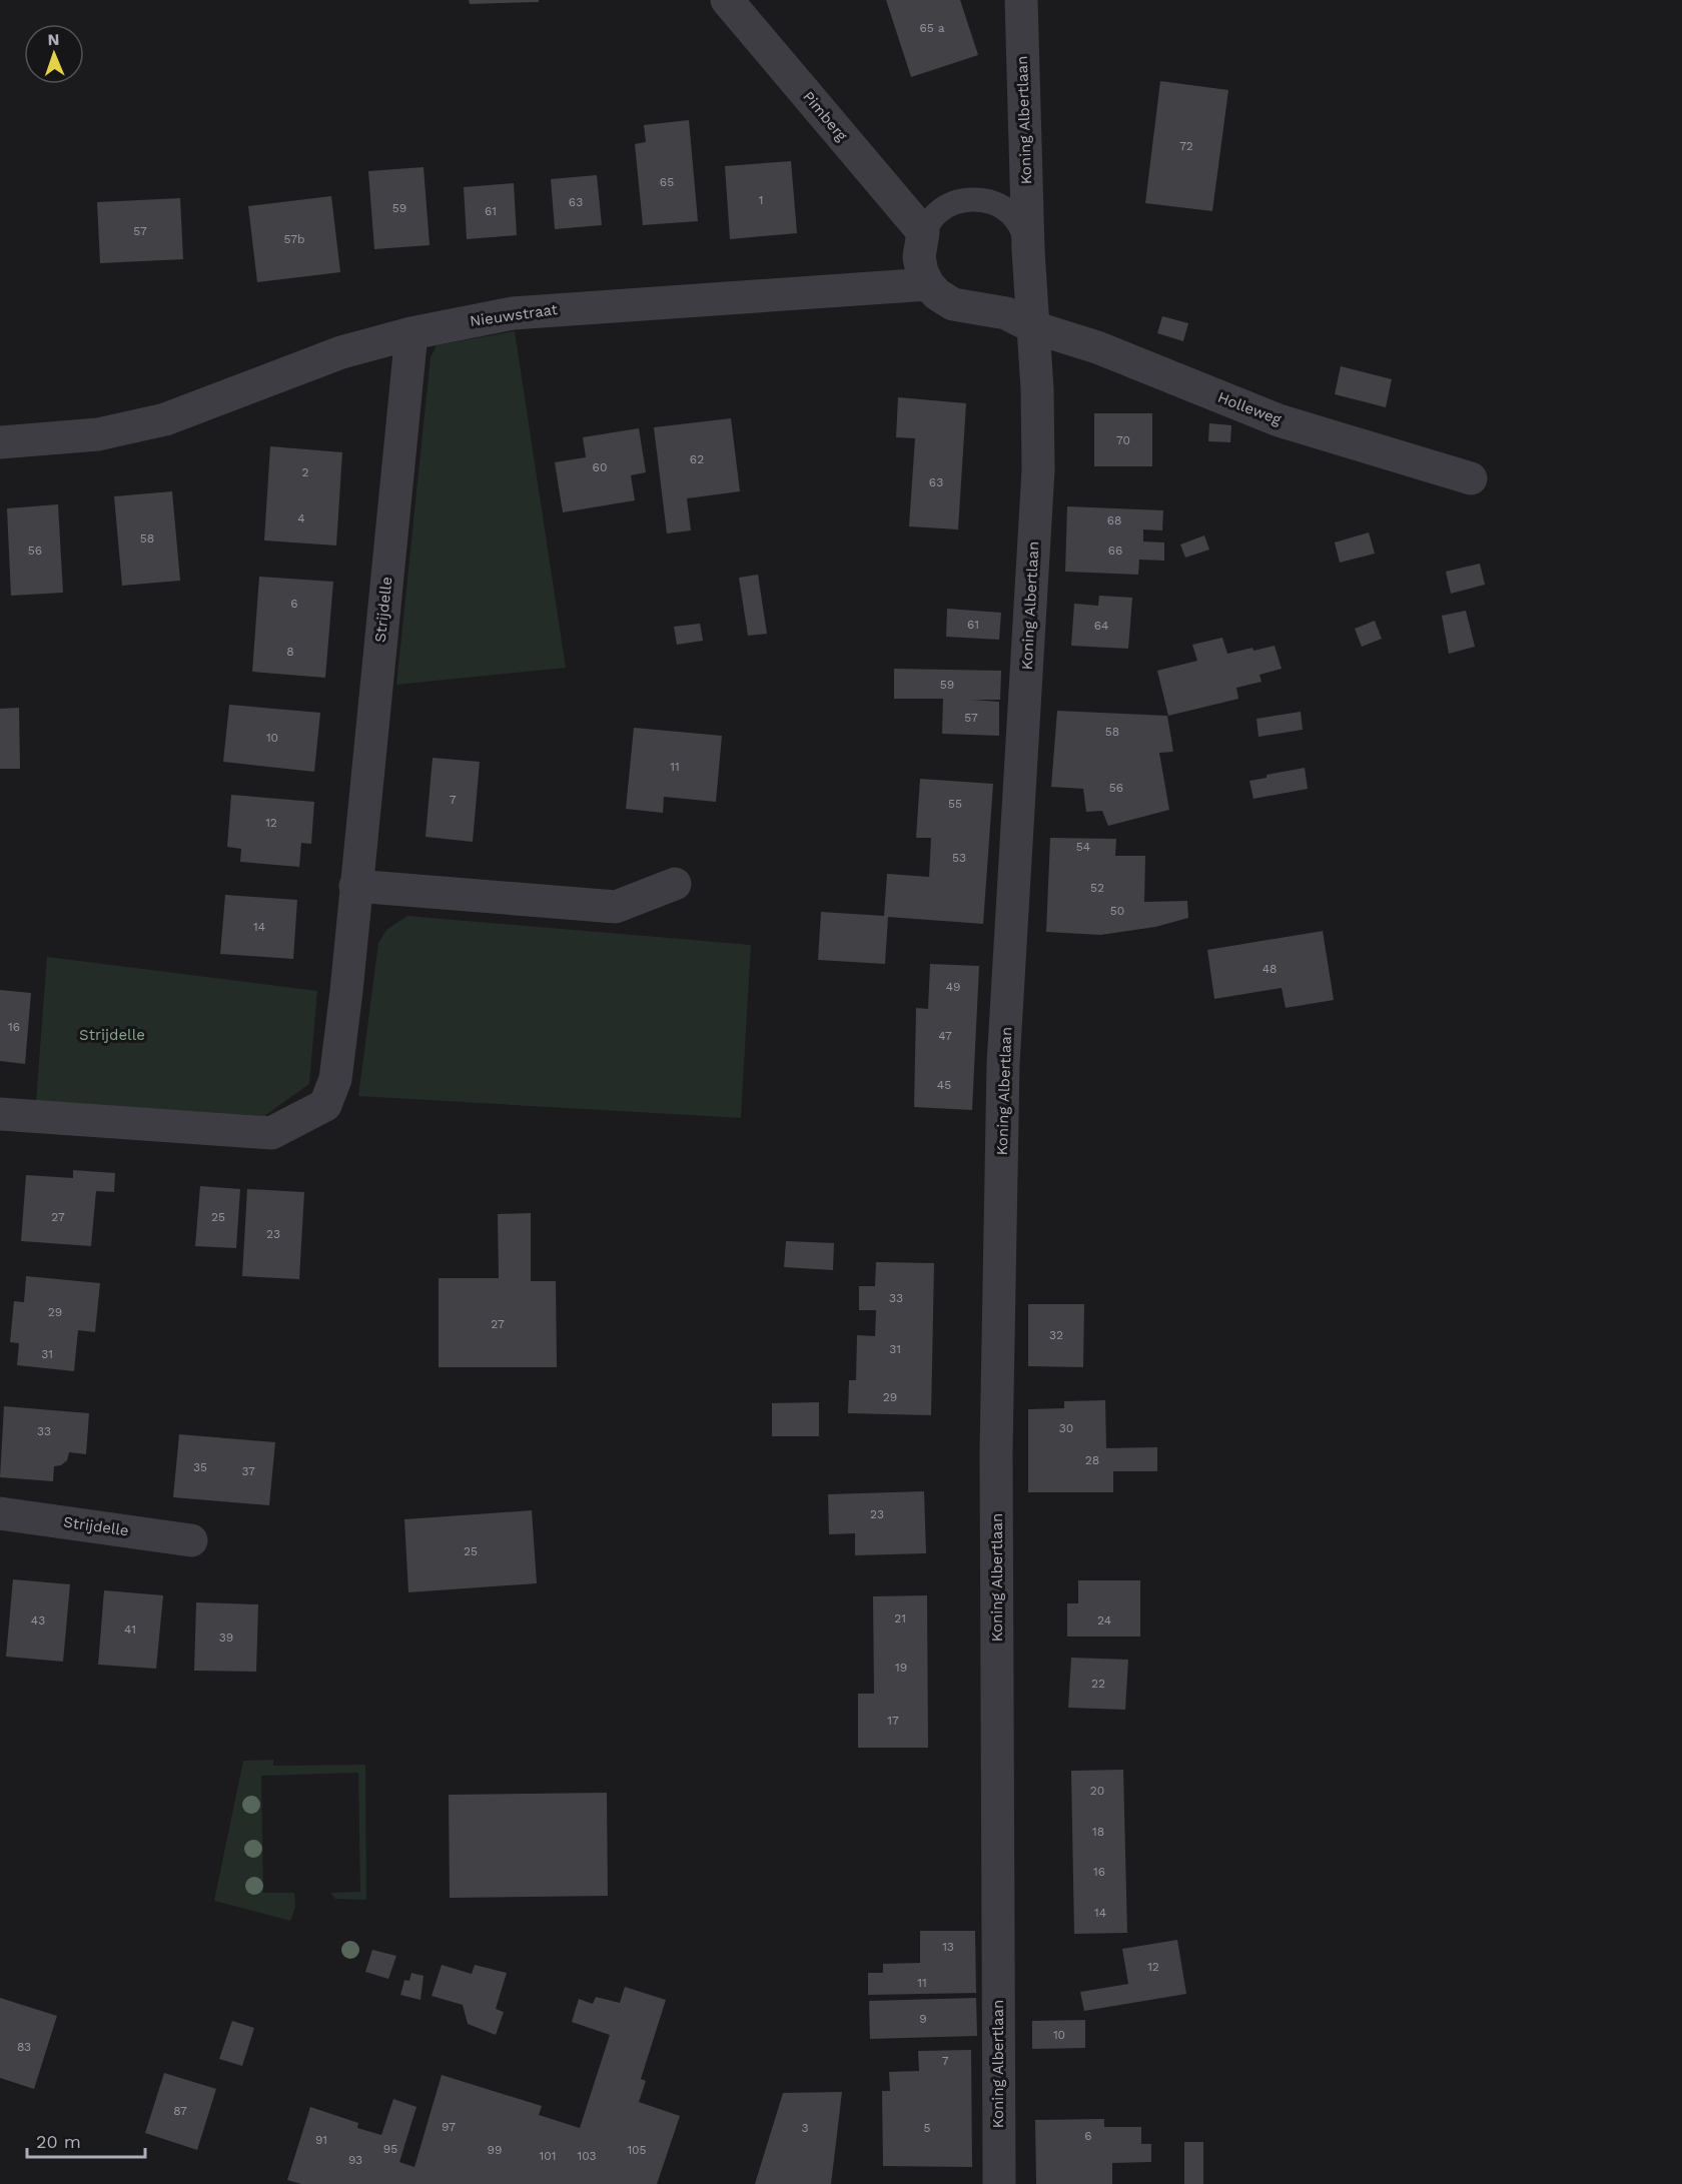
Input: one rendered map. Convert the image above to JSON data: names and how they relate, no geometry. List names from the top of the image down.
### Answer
{
  "streets": {
    "street": [
      "Pimberg",
      "Koning Albertlaan",
      "Nieuwstraat",
      "Holleweg",
      "Strijdelle"
    ]
  },
  "crossings": [
    ["Koning Albertlaan", "Holleweg"],
    ["Nieuwstraat", "Strijdelle"]
  ],
  "parks": ["Strijdelle"],
  "house_numbers": [
    "65 a",
    "72",
    "65",
    "1",
    "63",
    "59",
    "61",
    "57",
    "57b",
    "70",
    "62",
    "60",
    "2",
    "63",
    "4",
    "68",
    "58",
    "56",
    "66",
    "6",
    "61",
    "64",
    "8",
    "59",
    "57",
    "58",
    "10",
    "11",
    "56",
    "7",
    "55",
    "12",
    "54",
    "53",
    "52",
    "50",
    "14",
    "48",
    "49",
    "16",
    "47",
    "45",
    "27",
    "25",
    "23",
    "33",
    "29",
    "27",
    "32",
    "31",
    "31",
    "29",
    "30",
    "33",
    "28",
    "35",
    "37",
    "23",
    "25",
    "21",
    "43",
    "24",
    "41",
    "39",
    "19",
    "22",
    "17",
    "20",
    "18",
    "16",
    "14",
    "13",
    "12",
    "11",
    "9",
    "10",
    "83",
    "7",
    "87",
    "97",
    "3",
    "5",
    "6",
    "91",
    "95",
    "99",
    "105",
    "101",
    "103",
    "93"
  ],
  "scale_bar": "20 m",
  "north": "top"
}
